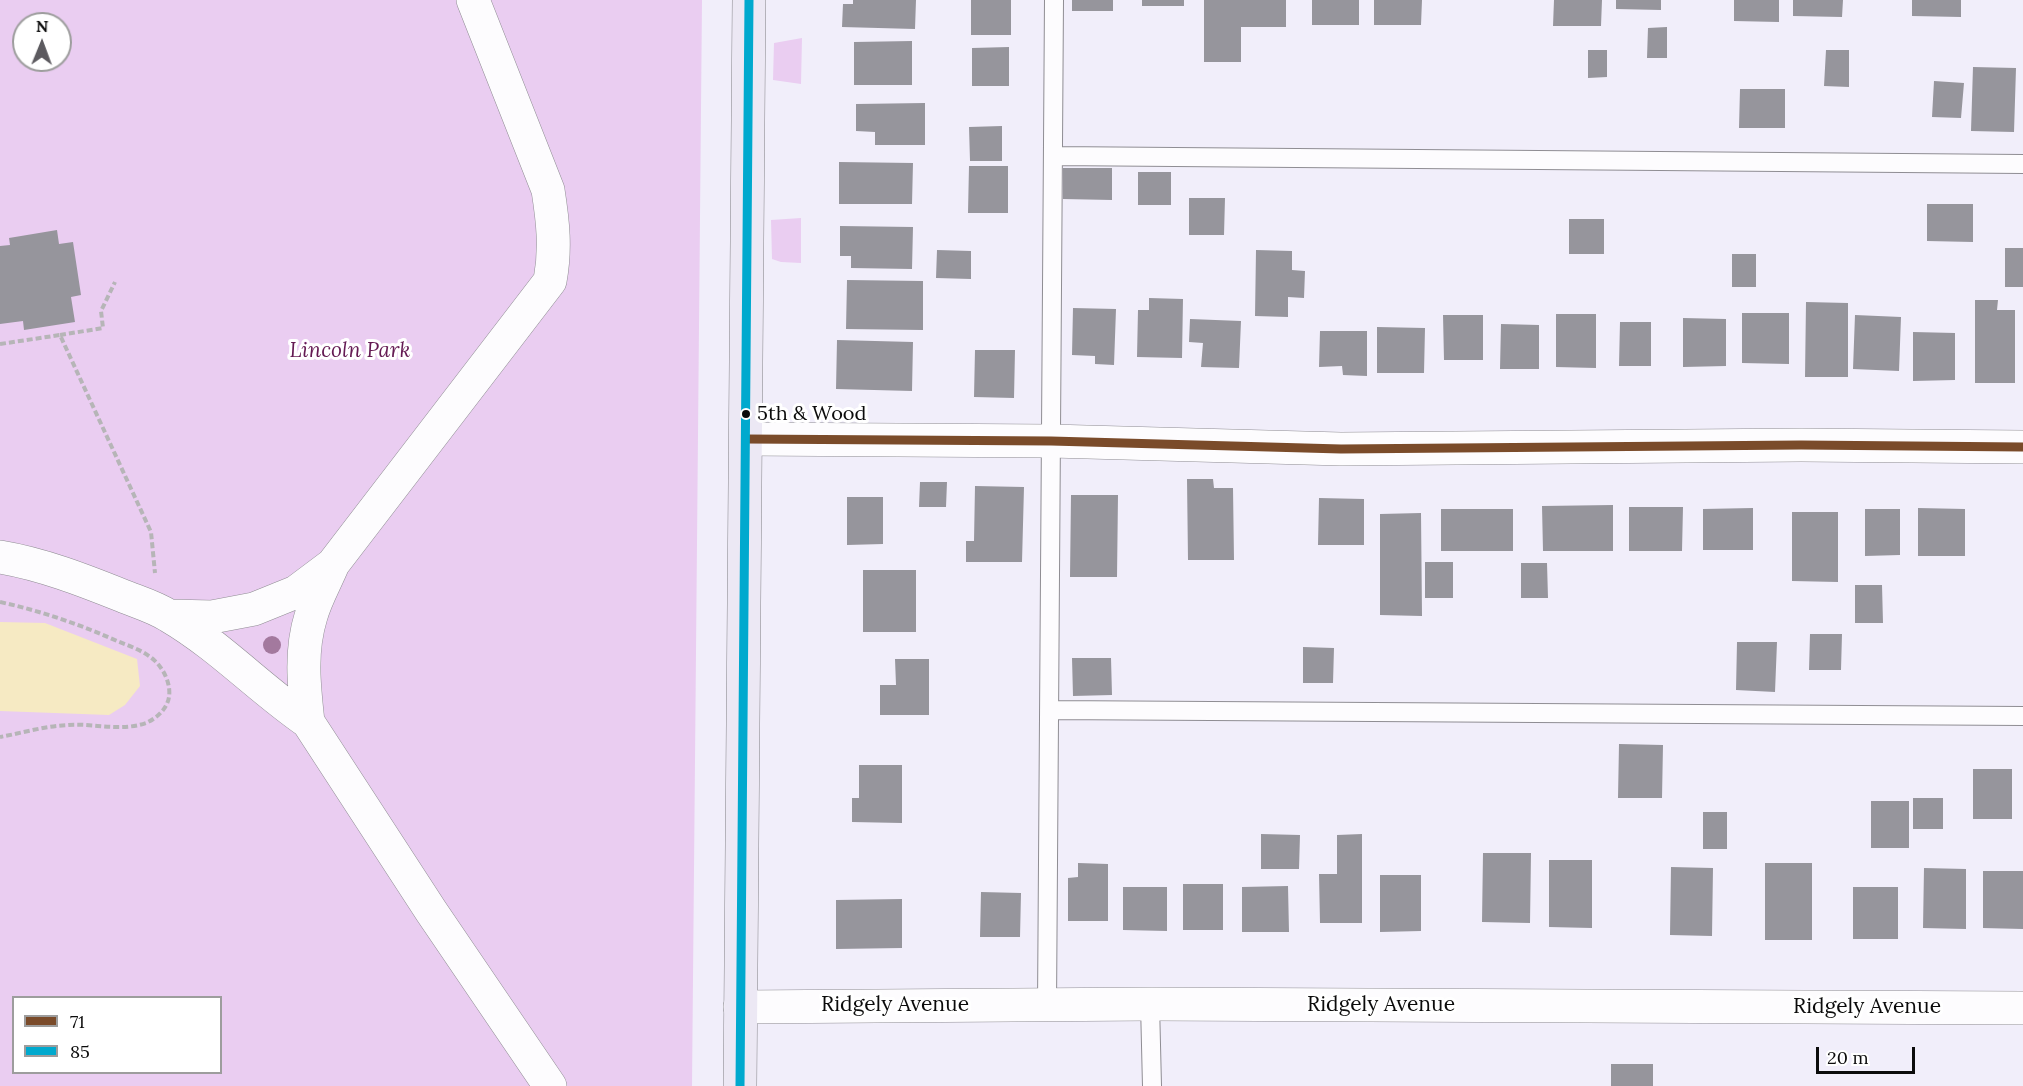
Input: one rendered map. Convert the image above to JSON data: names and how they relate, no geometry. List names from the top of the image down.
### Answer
{
  "streets": {
    "street": ["Ridgely Avenue"]
  },
  "parks": ["Lincoln Park"],
  "places": ["5th & Wood"],
  "lines": ["transit line 85", "transit line 71"],
  "legend": ["71", "85"],
  "scale_bar": "20 m",
  "north": "top"
}
